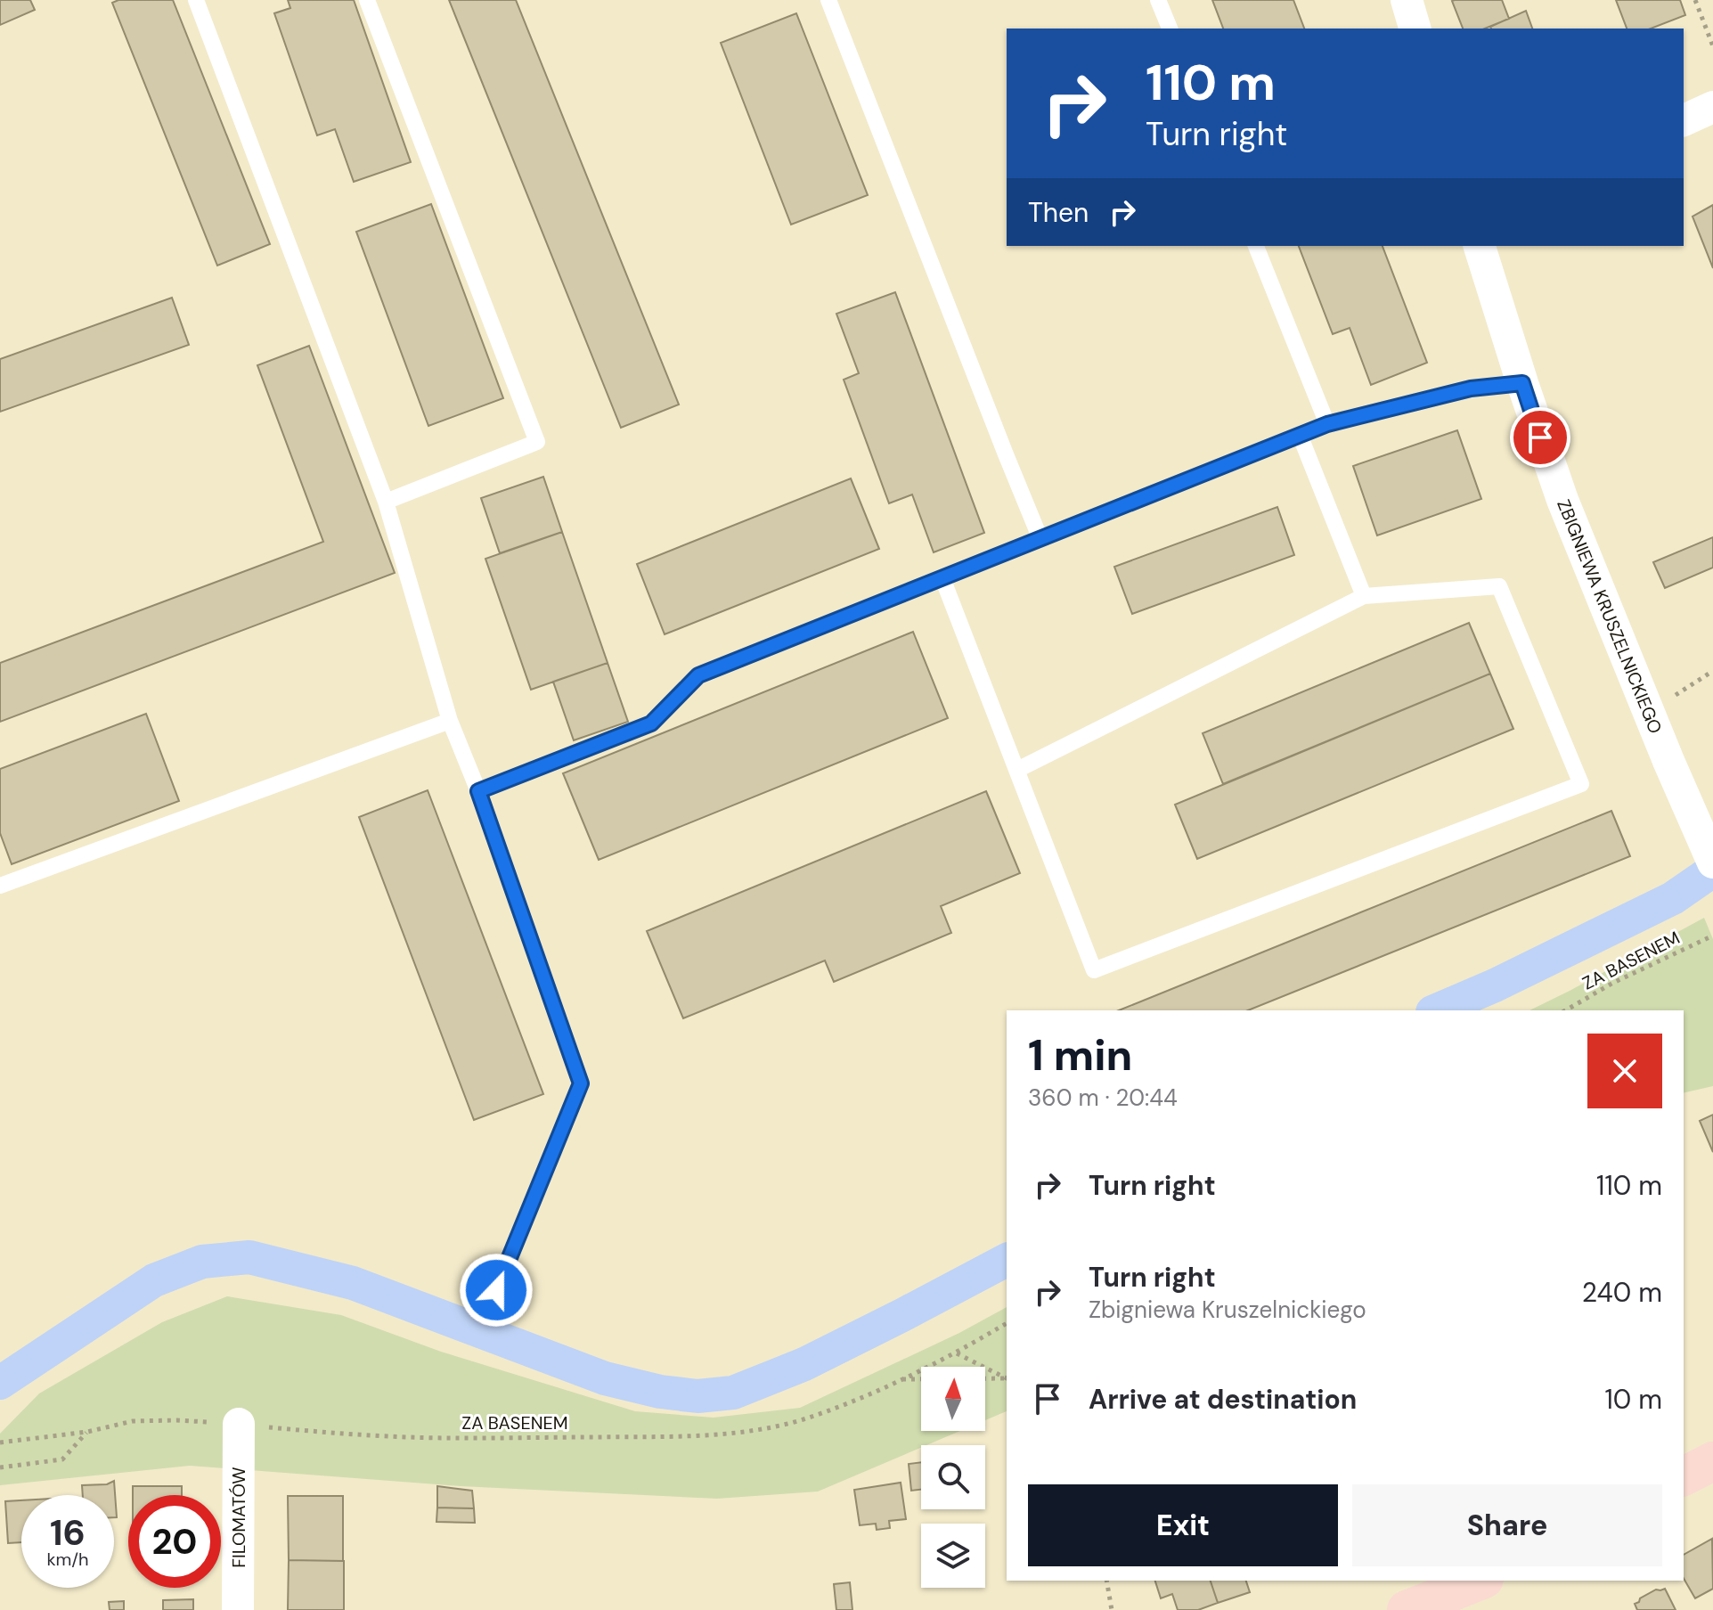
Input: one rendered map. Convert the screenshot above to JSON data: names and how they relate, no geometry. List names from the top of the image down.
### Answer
{
  "streets": {
    "street": ["ZBIGNIEWA KRUSZELNICKIEGO", "FILOMATÓW"],
    "path": ["ZA BASENEM"]
  },
  "crossings": [
    ["ZA BASENEM", "FILOMATÓW"]
  ],
  "north": "top",
  "page": {
    "turn": ["110 m", "Turn right"],
    "then": "Then",
    "heading": ["1 min", "360 m · 20:44"],
    "list": [
      {
        "name": "Turn right",
        "value": "110 m"
      },
      {
        "name": "Turn right",
        "note": "Zbigniewa Kruszelnickiego",
        "value": "240 m"
      },
      {
        "name": "Arrive at destination",
        "value": "10 m"
      }
    ],
    "buttons": ["Exit", "Share"],
    "speed": "16 km/h",
    "limit": "20"
  }
}
